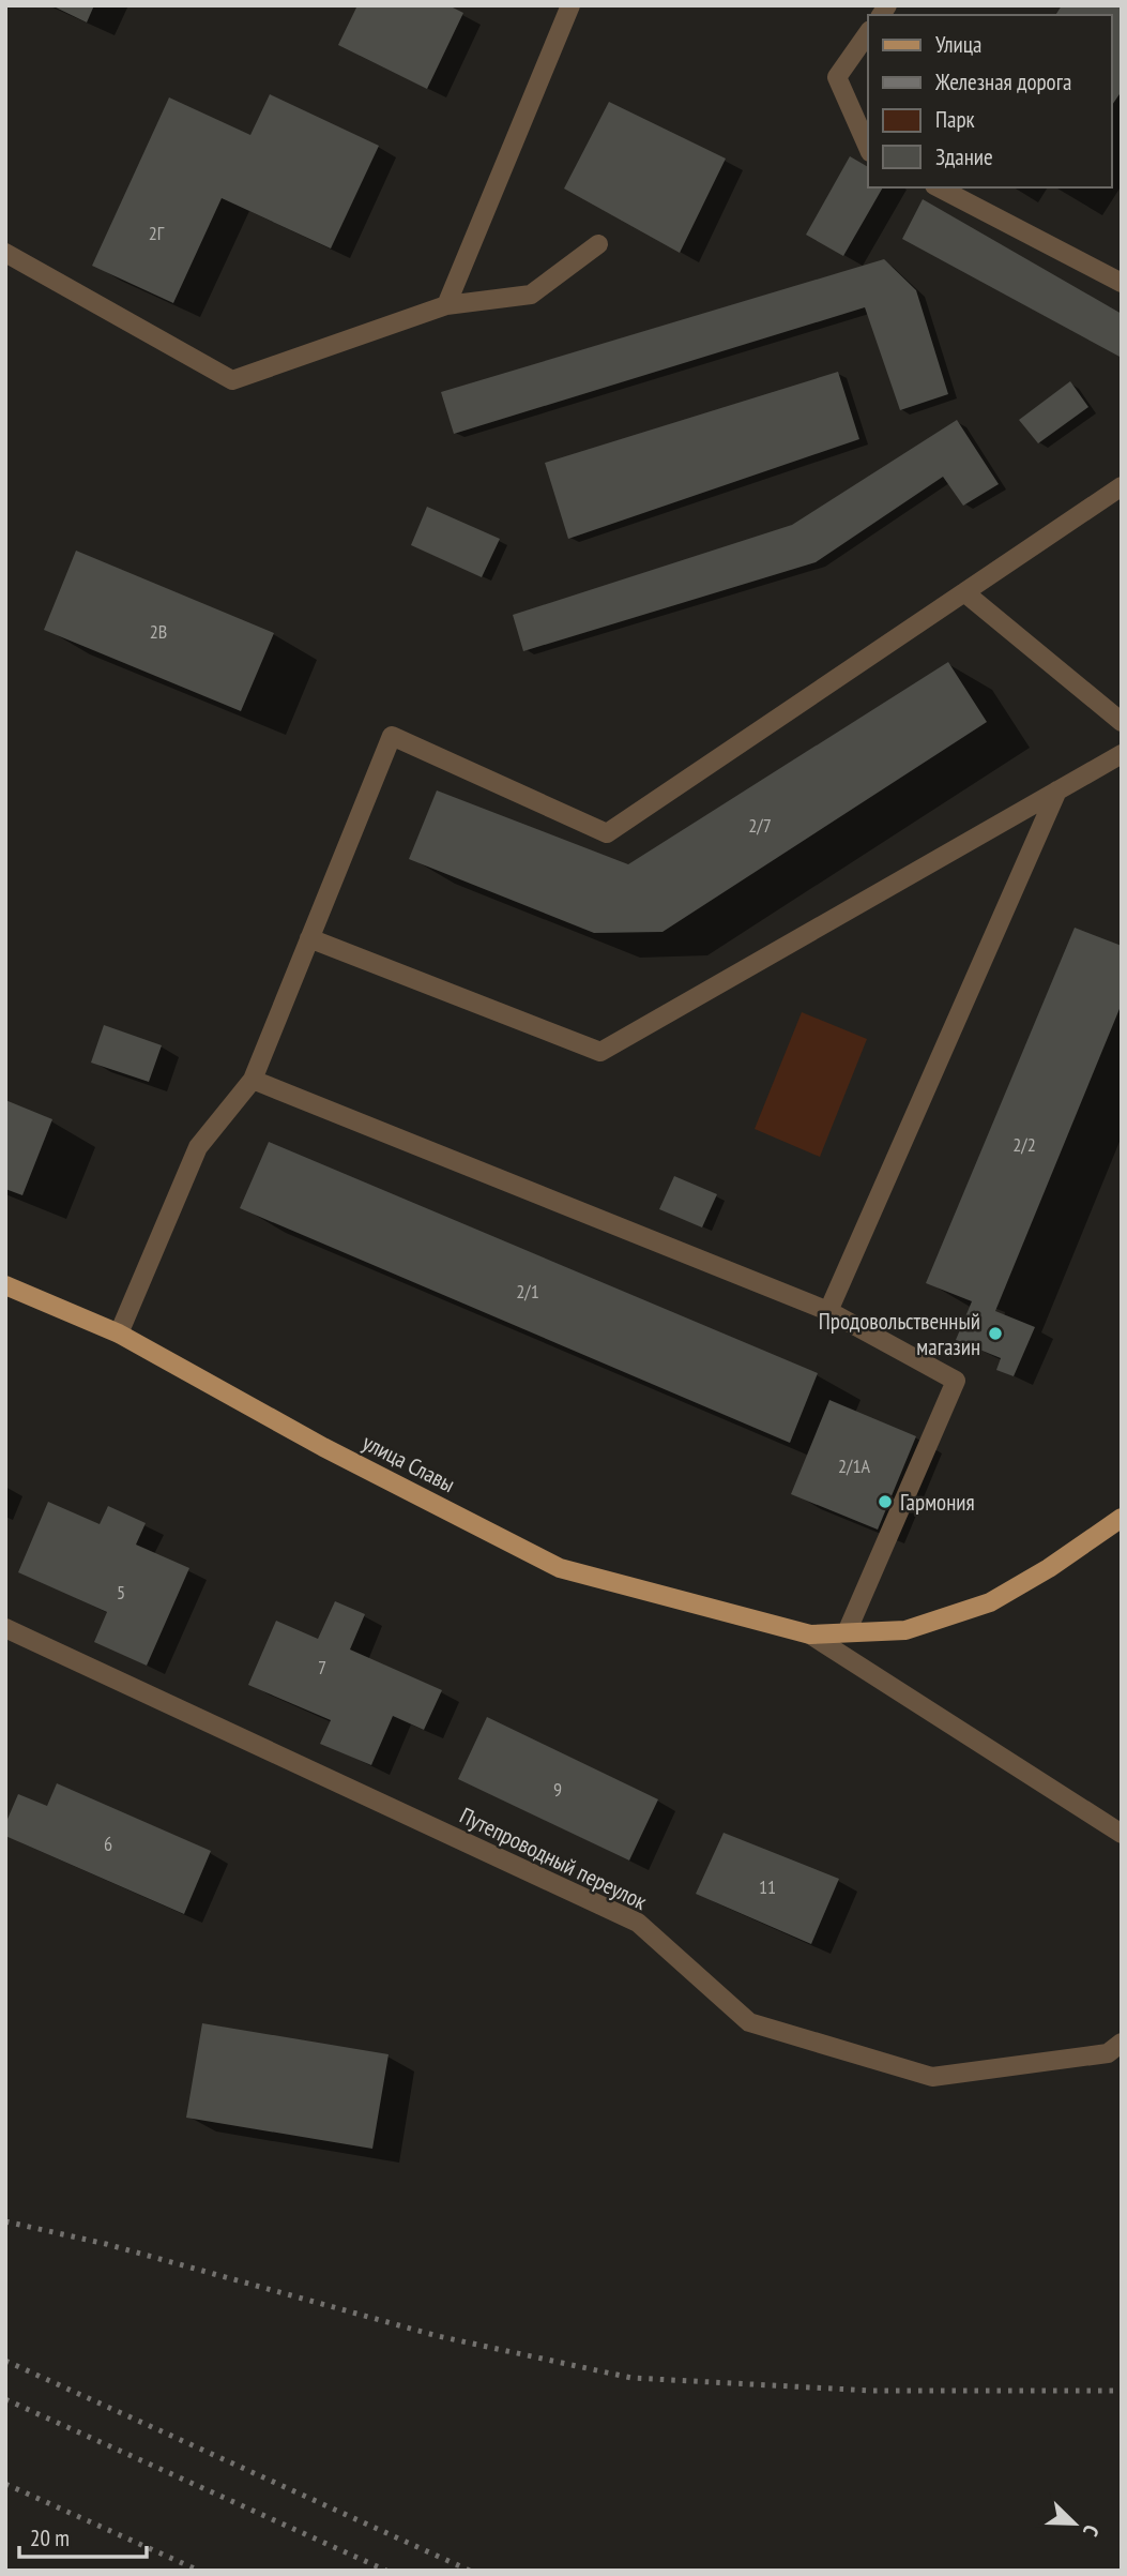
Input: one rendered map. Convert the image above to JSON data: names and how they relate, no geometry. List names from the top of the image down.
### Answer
{
  "streets": {
    "main road": ["улица Славы"],
    "street": ["Путепроводный переулок"]
  },
  "places": ["Продовольственный магазин", "Гармония"],
  "house_numbers": [
    "2Г",
    "2В",
    "2/7",
    "2/2",
    "2/1",
    "2/1А",
    "5",
    "7",
    "9",
    "6",
    "11"
  ],
  "legend": [
    "Улица",
    "Железная дорога",
    "Парк",
    "Здание"
  ],
  "scale_bar": "20 m",
  "north": "bottom right"
}
